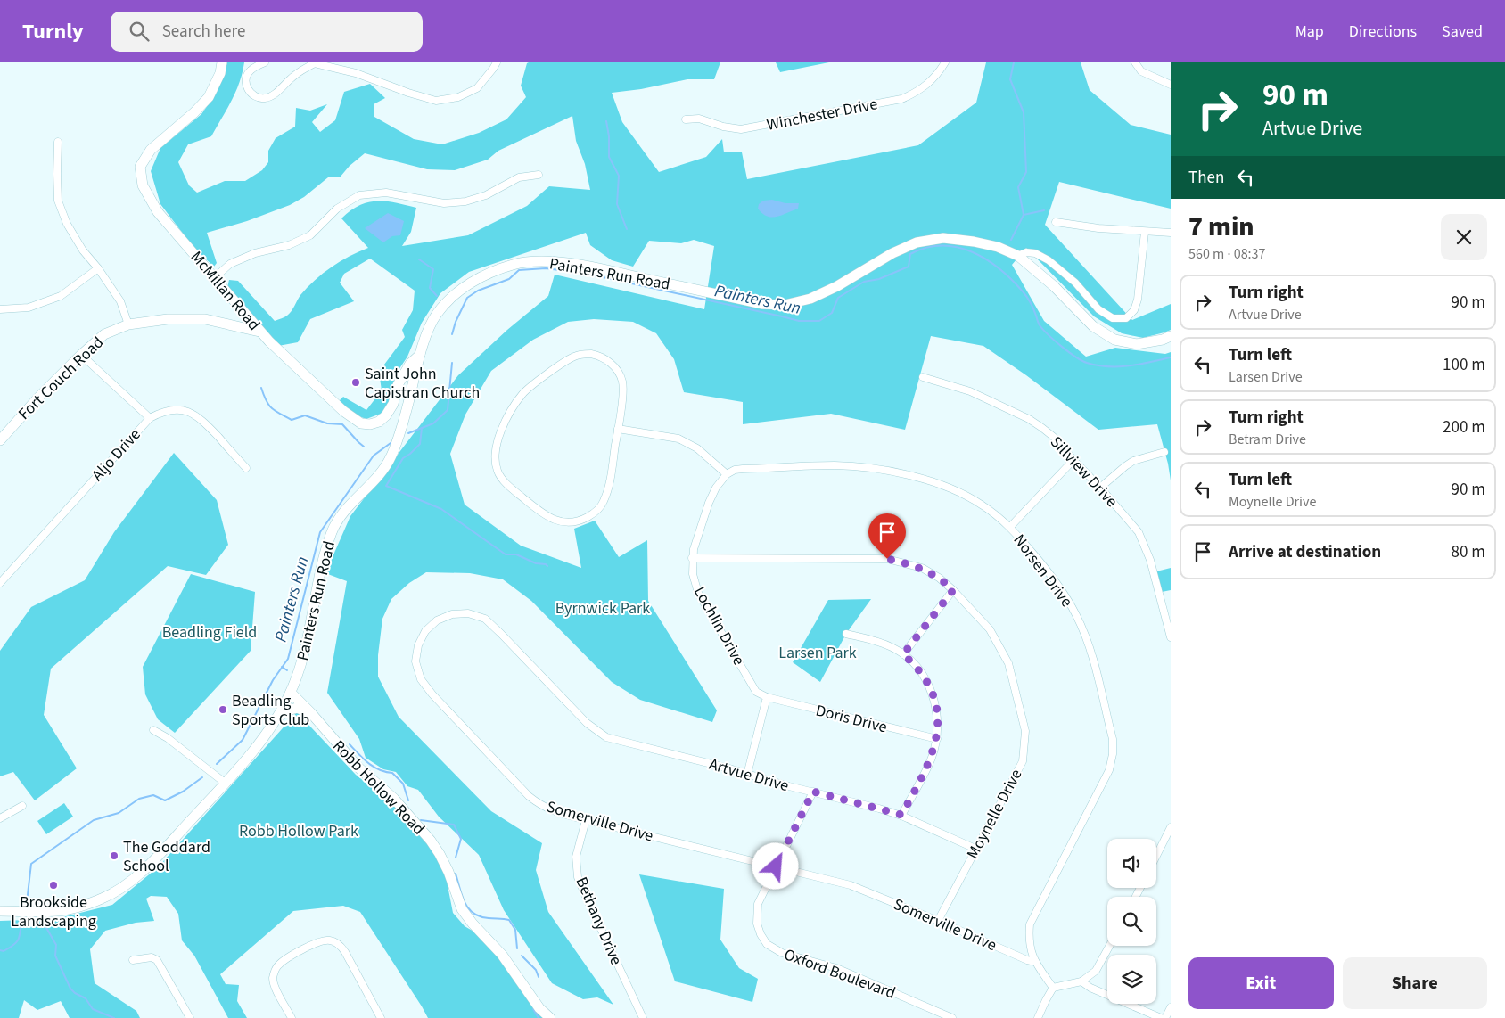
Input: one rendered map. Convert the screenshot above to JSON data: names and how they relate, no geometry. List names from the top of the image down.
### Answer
{
  "streets": {
    "street": [
      "Winchester Drive",
      "Painters Run Road",
      "McMillan Road",
      "Fort Couch Road",
      "Aljo Drive",
      "Sillview Drive",
      "Norsen Drive",
      "Lochlin Drive",
      "Doris Drive",
      "Artvue Drive",
      "Robb Hollow Road",
      "Moynelle Drive",
      "Somerville Drive",
      "Bethany Drive",
      "Oxford Boulevard"
    ]
  },
  "crossings": [
    ["Painters Run Road", "McMillan Road"],
    ["Painters Run Road", "Robb Hollow Road"],
    ["McMillan Road", "Fort Couch Road"],
    ["Norsen Drive", "Lochlin Drive"],
    ["Norsen Drive", "Somerville Drive"],
    ["Lochlin Drive", "Doris Drive"],
    ["Lochlin Drive", "Moynelle Drive"],
    ["Artvue Drive", "Moynelle Drive"],
    ["Artvue Drive", "Somerville Drive"],
    ["Moynelle Drive", "Somerville Drive"],
    ["Somerville Drive", "Bethany Drive"],
    ["Somerville Drive", "Oxford Boulevard"]
  ],
  "water": ["Painters Run"],
  "parks": [
    "Byrnwick Park",
    "Beadling Field",
    "Larsen Park",
    "Robb Hollow Park"
  ],
  "places": [
    "Saint John Capistran Church",
    "Beadling Sports Club",
    "The Goddard School",
    "Brookside Landscaping"
  ],
  "page": {
    "header": "Turnly",
    "search": "Search here",
    "nav": ["Map", "Directions", "Saved"],
    "turn": ["90 m", "Artvue Drive"],
    "then": "Then",
    "heading": ["7 min", "560 m · 08:37"],
    "list": [
      {
        "name": "Turn right",
        "note": "Artvue Drive",
        "value": "90 m"
      },
      {
        "name": "Turn left",
        "note": "Larsen Drive",
        "value": "100 m"
      },
      {
        "name": "Turn right",
        "note": "Betram Drive",
        "value": "200 m"
      },
      {
        "name": "Turn left",
        "note": "Moynelle Drive",
        "value": "90 m"
      },
      {
        "name": "Arrive at destination",
        "value": "80 m"
      }
    ],
    "buttons": ["Exit", "Share"]
  }
}
